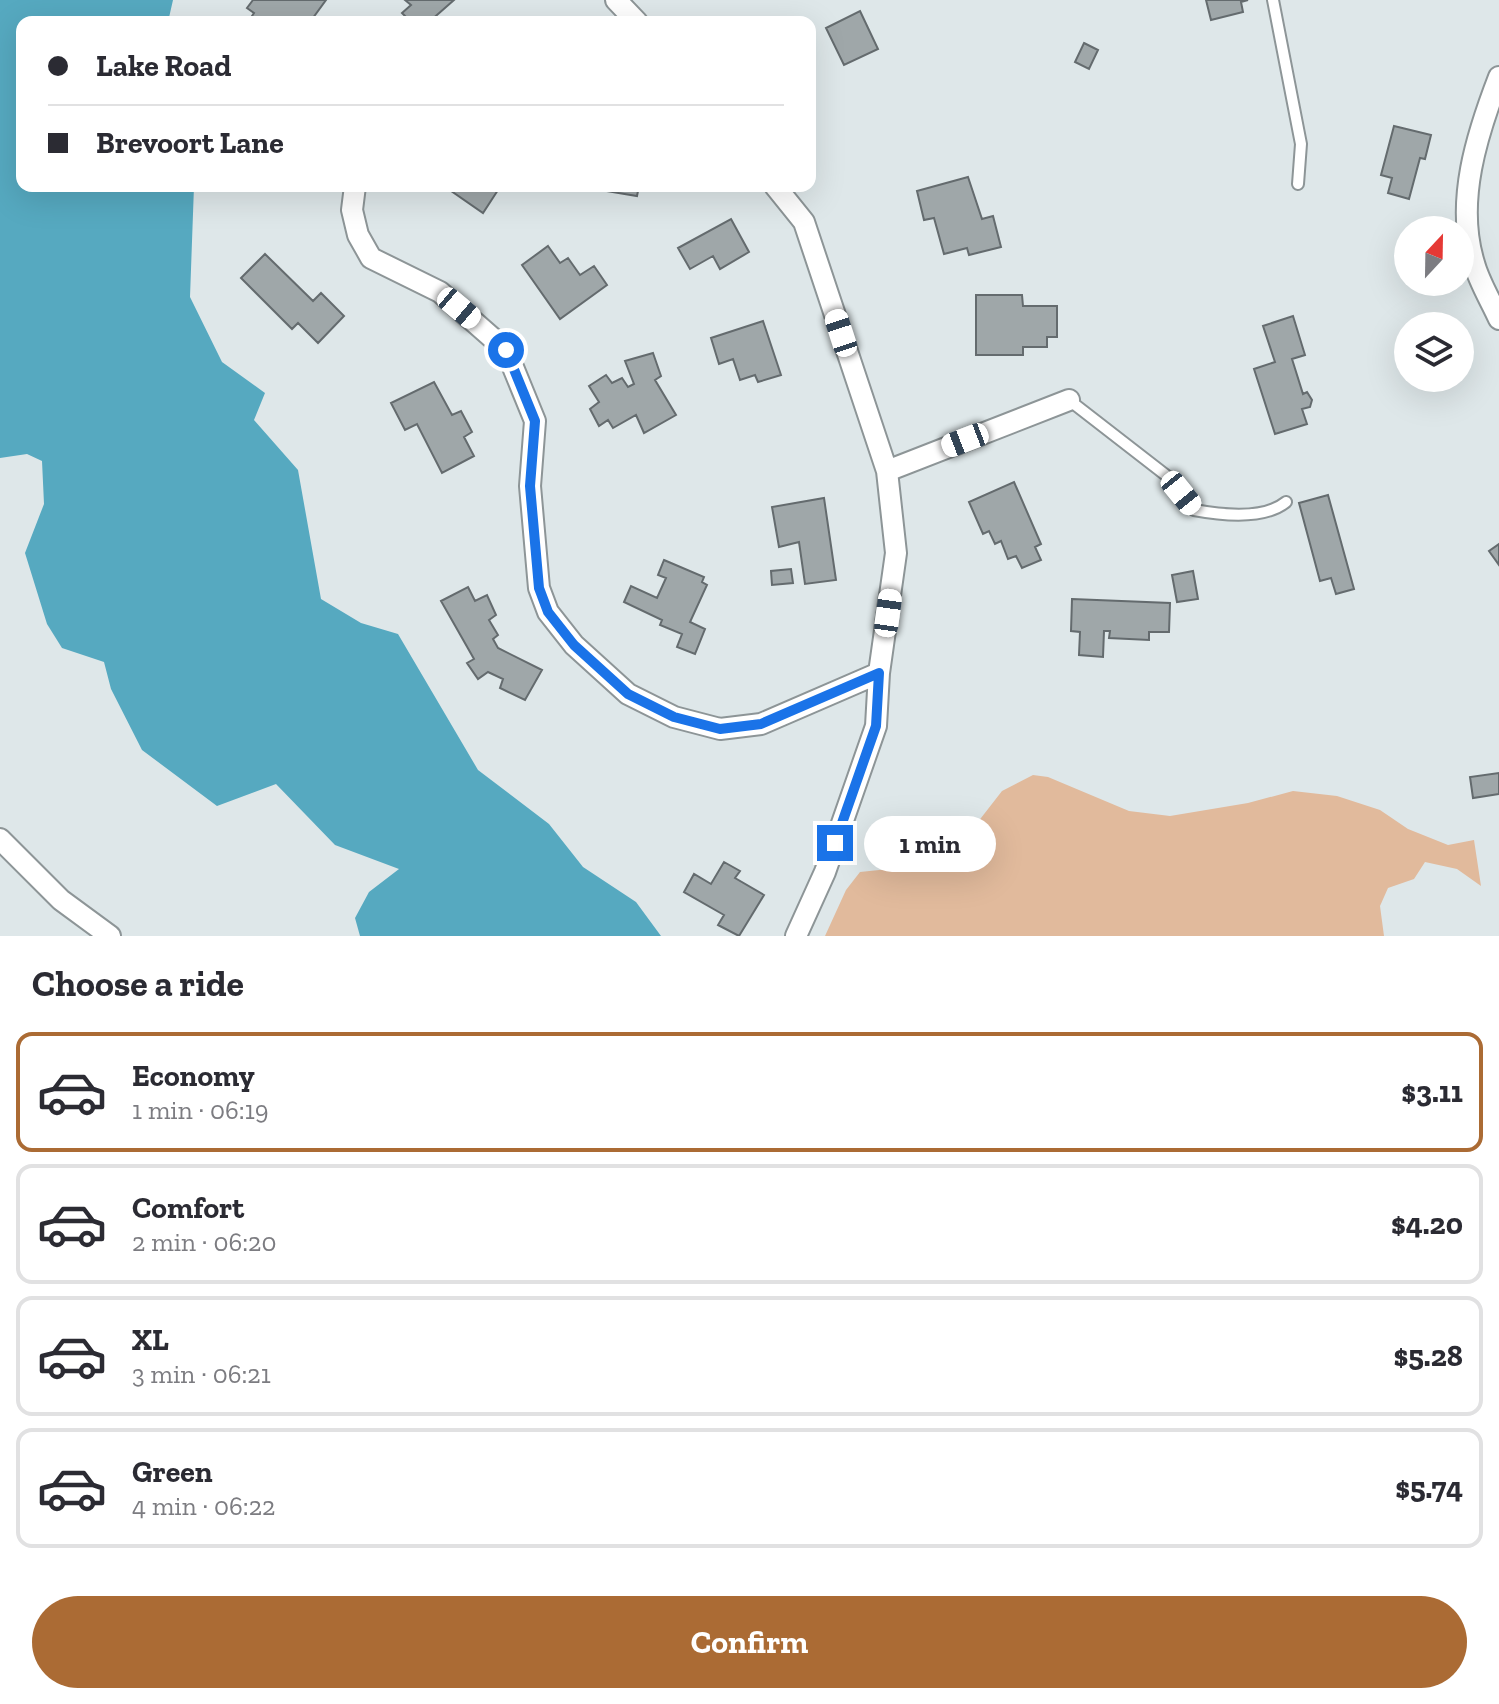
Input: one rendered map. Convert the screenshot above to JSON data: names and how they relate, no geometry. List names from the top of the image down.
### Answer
{
  "north": "top",
  "page": {
    "banner": ["Lake Road", "Brevoort Lane"],
    "bubble": "1 min",
    "heading": "Choose a ride",
    "list": [
      {
        "name": "Economy",
        "note": "1 min · 06:19",
        "value": "$3.11"
      },
      {
        "name": "Comfort",
        "note": "2 min · 06:20",
        "value": "$4.20"
      },
      {
        "name": "XL",
        "note": "3 min · 06:21",
        "value": "$5.28"
      },
      {
        "name": "Green",
        "note": "4 min · 06:22",
        "value": "$5.74"
      }
    ],
    "buttons": "Confirm"
  }
}
